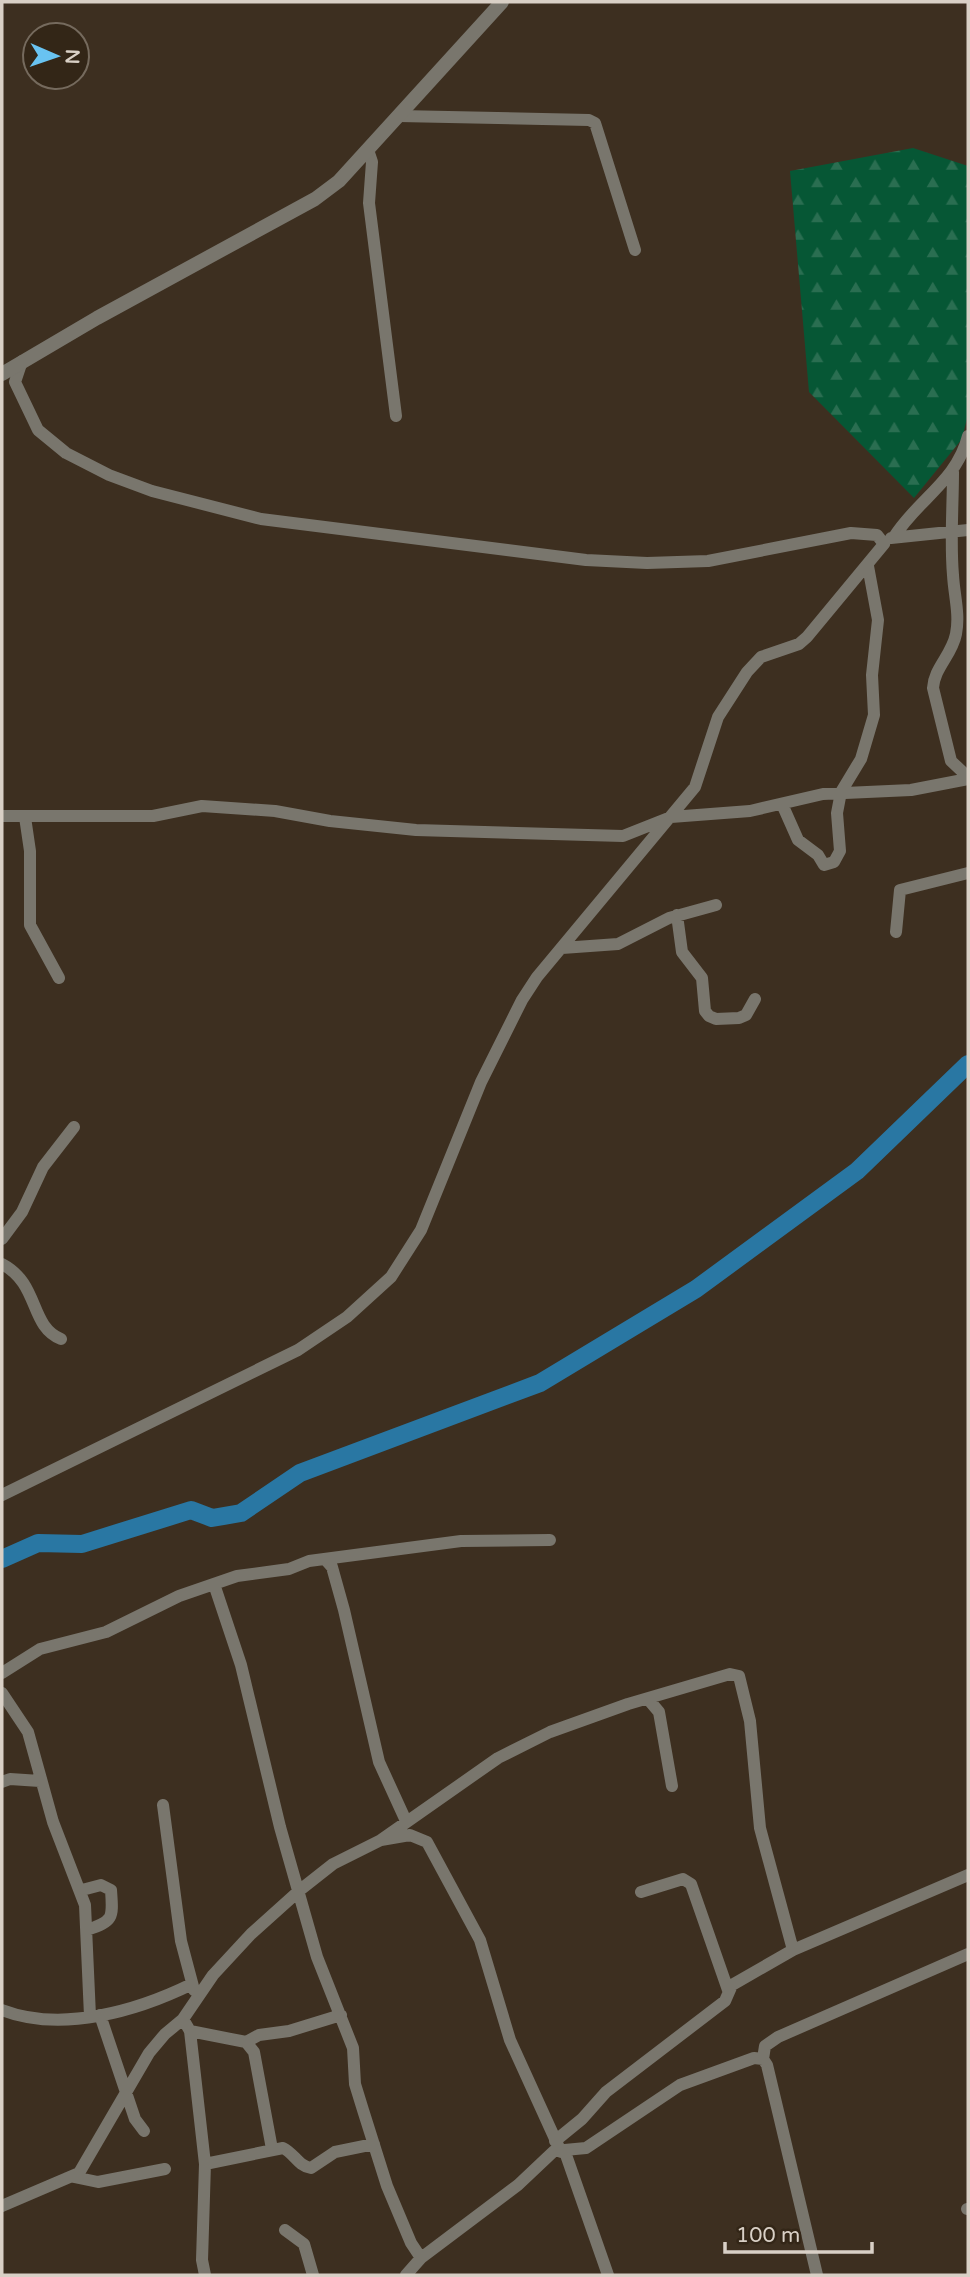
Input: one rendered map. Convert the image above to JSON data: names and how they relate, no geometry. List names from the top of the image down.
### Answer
{
  "scale_bar": "100 m",
  "north": "right"
}
